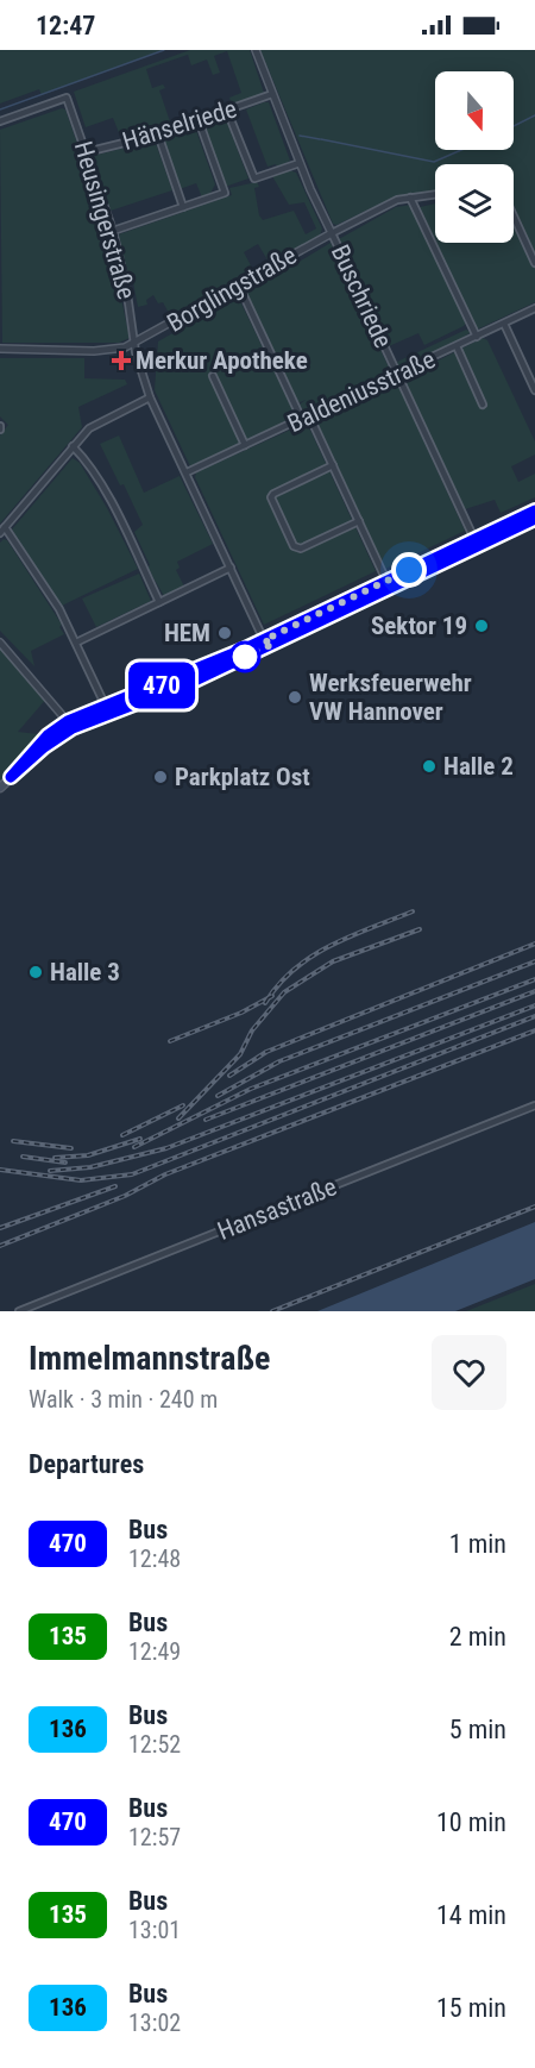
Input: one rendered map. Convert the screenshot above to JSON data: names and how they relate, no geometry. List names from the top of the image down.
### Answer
{
  "streets": {
    "street": [
      "Hänselriede",
      "Heusingerstraße",
      "Borglingstraße",
      "Buschriede",
      "Baldeniusstraße",
      "Hansastraße"
    ]
  },
  "crossings": [
    ["Hänselriede", "Heusingerstraße"],
    ["Hänselriede", "Buschriede"],
    ["Heusingerstraße", "Borglingstraße"],
    ["Heusingerstraße", "Baldeniusstraße"],
    ["Borglingstraße", "Buschriede"],
    ["Buschriede", "Baldeniusstraße"]
  ],
  "places": {
    "health": ["Merkur Apotheke"],
    "other": [
      "Sektor 19",
      "HEM",
      "Werksfeuerwehr VW Hannover",
      "Halle 2",
      "Parkplatz Ost",
      "Halle 3"
    ]
  },
  "lines": ["bus line 470"],
  "north": "bottom",
  "page": {
    "status": "12:47",
    "on_map": "470",
    "heading": [
      ["Immelmannstraße", "Walk · 3 min · 240 m"],
      "Departures"
    ],
    "list": [
      {
        "mark": "470",
        "name": "Bus",
        "note": "12:48",
        "value": "1 min"
      },
      {
        "mark": "135",
        "name": "Bus",
        "note": "12:49",
        "value": "2 min"
      },
      {
        "mark": "136",
        "name": "Bus",
        "note": "12:52",
        "value": "5 min"
      },
      {
        "mark": "470",
        "name": "Bus",
        "note": "12:57",
        "value": "10 min"
      },
      {
        "mark": "135",
        "name": "Bus",
        "note": "13:01",
        "value": "14 min"
      },
      {
        "mark": "136",
        "name": "Bus",
        "note": "13:02",
        "value": "15 min"
      }
    ]
  }
}
